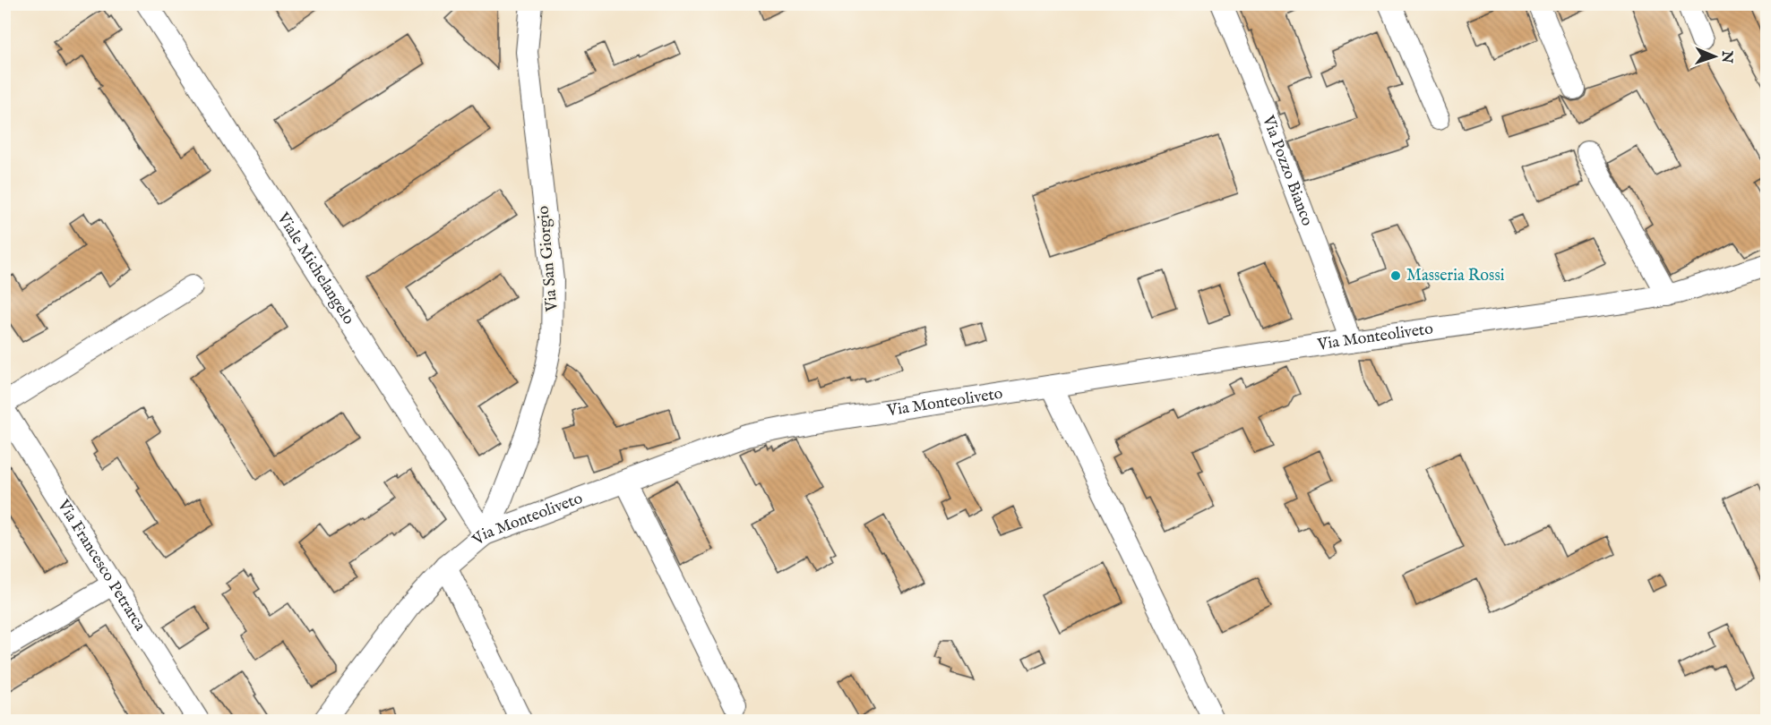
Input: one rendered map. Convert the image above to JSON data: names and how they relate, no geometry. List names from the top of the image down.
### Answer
{
  "streets": {
    "street": [
      "Via Pozzo Bianco",
      "Via San Giorgio",
      "Viale Michelangelo",
      "Via Monteoliveto",
      "Via Francesco Petrarca"
    ]
  },
  "crossings": [
    ["Via Pozzo Bianco", "Via Monteoliveto"],
    ["Via San Giorgio", "Viale Michelangelo"],
    ["Via San Giorgio", "Via Monteoliveto"],
    ["Viale Michelangelo", "Via Monteoliveto"]
  ],
  "places": ["Masseria Rossi"],
  "north": "right"
}
